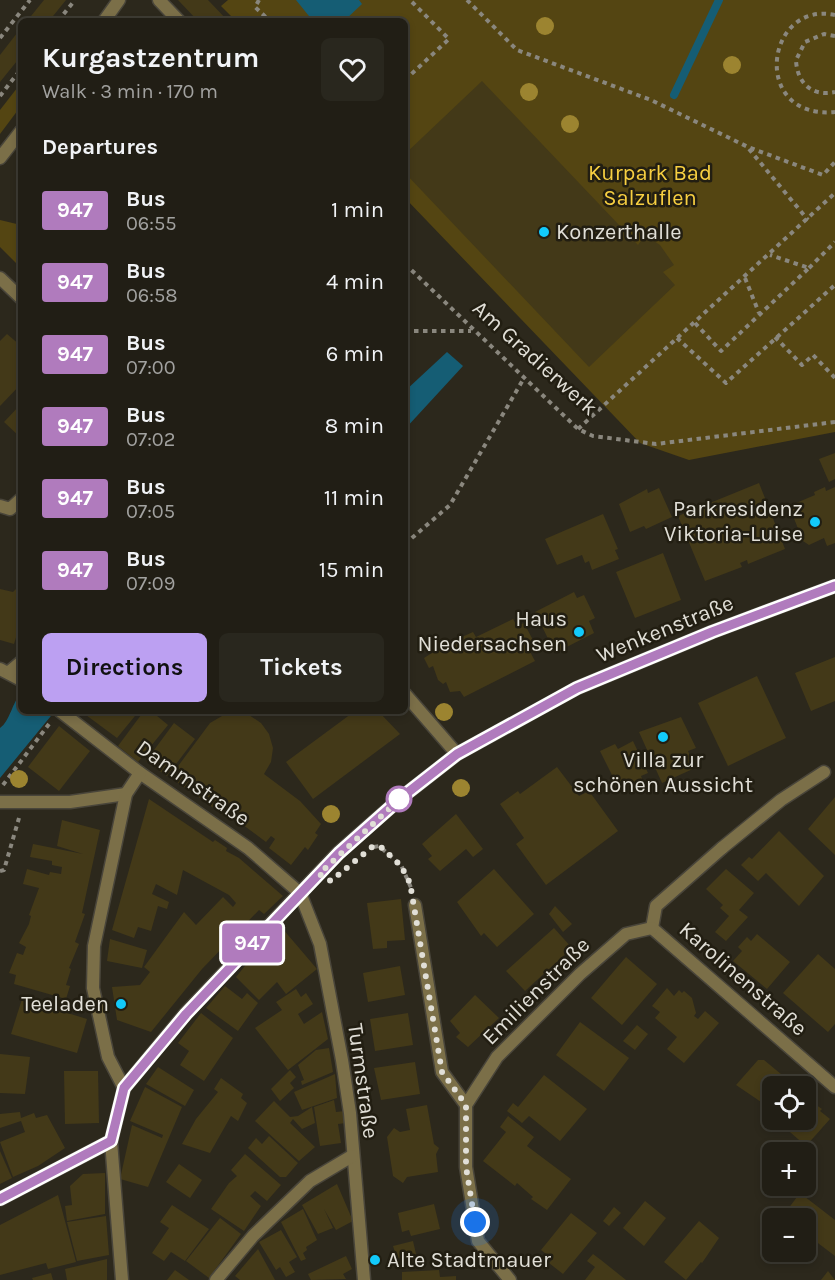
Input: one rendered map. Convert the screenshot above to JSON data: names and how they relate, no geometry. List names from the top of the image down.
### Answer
{
  "streets": {
    "street": [
      "Wenkenstraße",
      "Dammstraße",
      "Karolinenstraße",
      "Emilienstraße",
      "Turmstraße"
    ],
    "path": ["Am Gradierwerk"]
  },
  "crossings": [
    ["Wenkenstraße", "Dammstraße"],
    ["Wenkenstraße", "Turmstraße"],
    ["Dammstraße", "Turmstraße"],
    ["Karolinenstraße", "Emilienstraße"]
  ],
  "parks": ["Kurpark Bad Salzuflen"],
  "places": [
    "Konzerthalle",
    "Parkresidenz Viktoria-Luise",
    "Haus Niedersachsen",
    "Villa zur schönen Aussicht",
    "Teeladen",
    "Alte Stadtmauer"
  ],
  "lines": ["bus line 947"],
  "page": {
    "on_map": "947",
    "heading": [
      ["Kurgastzentrum", "Walk · 3 min · 170 m"],
      "Departures"
    ],
    "list": [
      {
        "mark": "947",
        "name": "Bus",
        "note": "06:55",
        "value": "1 min"
      },
      {
        "mark": "947",
        "name": "Bus",
        "note": "06:58",
        "value": "4 min"
      },
      {
        "mark": "947",
        "name": "Bus",
        "note": "07:00",
        "value": "6 min"
      },
      {
        "mark": "947",
        "name": "Bus",
        "note": "07:02",
        "value": "8 min"
      },
      {
        "mark": "947",
        "name": "Bus",
        "note": "07:05",
        "value": "11 min"
      },
      {
        "mark": "947",
        "name": "Bus",
        "note": "07:09",
        "value": "15 min"
      }
    ],
    "buttons": ["Directions", "Tickets"],
    "map_buttons": ["+", "−"]
  }
}
